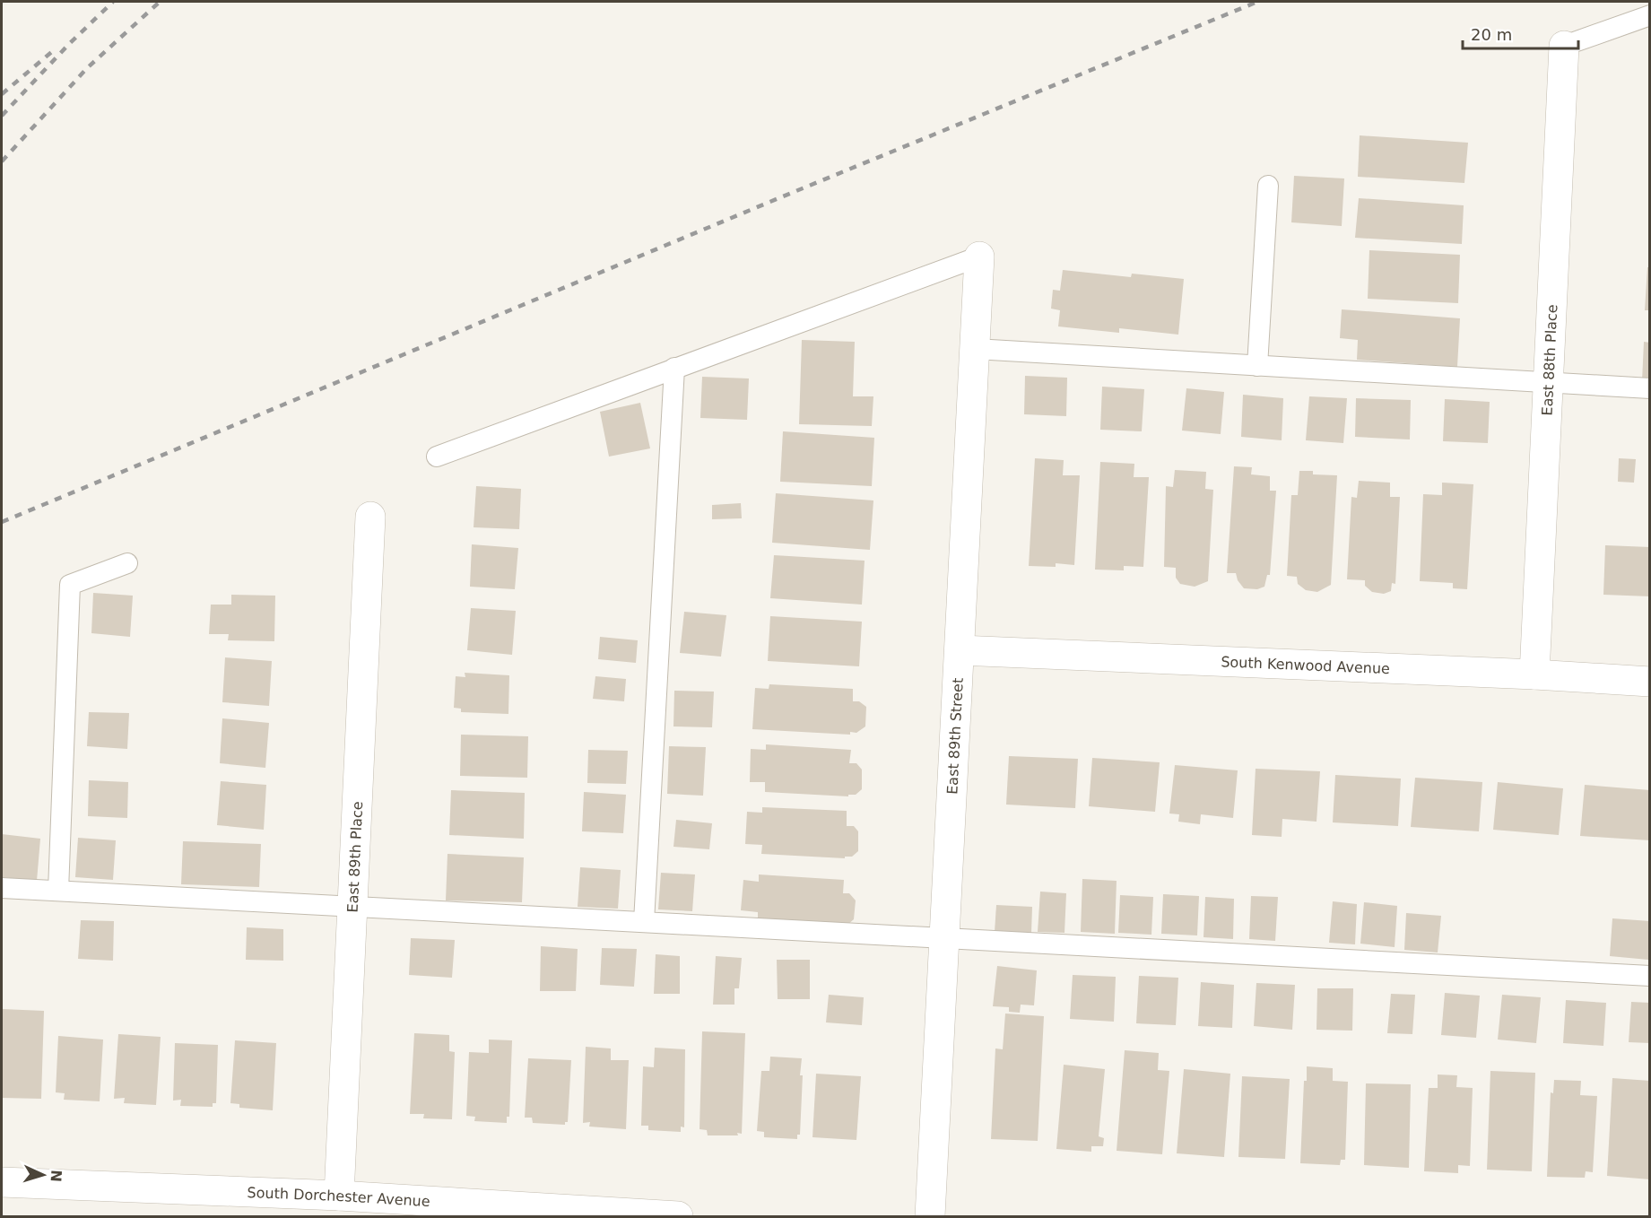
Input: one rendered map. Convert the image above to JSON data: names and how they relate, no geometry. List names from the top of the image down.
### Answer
{
  "streets": {
    "street": [
      "East 88th Place",
      "South Kenwood Avenue",
      "East 89th Street",
      "East 89th Place",
      "South Dorchester Avenue"
    ]
  },
  "crossings": [
    ["East 88th Place", "South Kenwood Avenue"],
    ["South Kenwood Avenue", "East 89th Street"],
    ["East 89th Place", "South Dorchester Avenue"]
  ],
  "scale_bar": "20 m",
  "north": "right"
}
